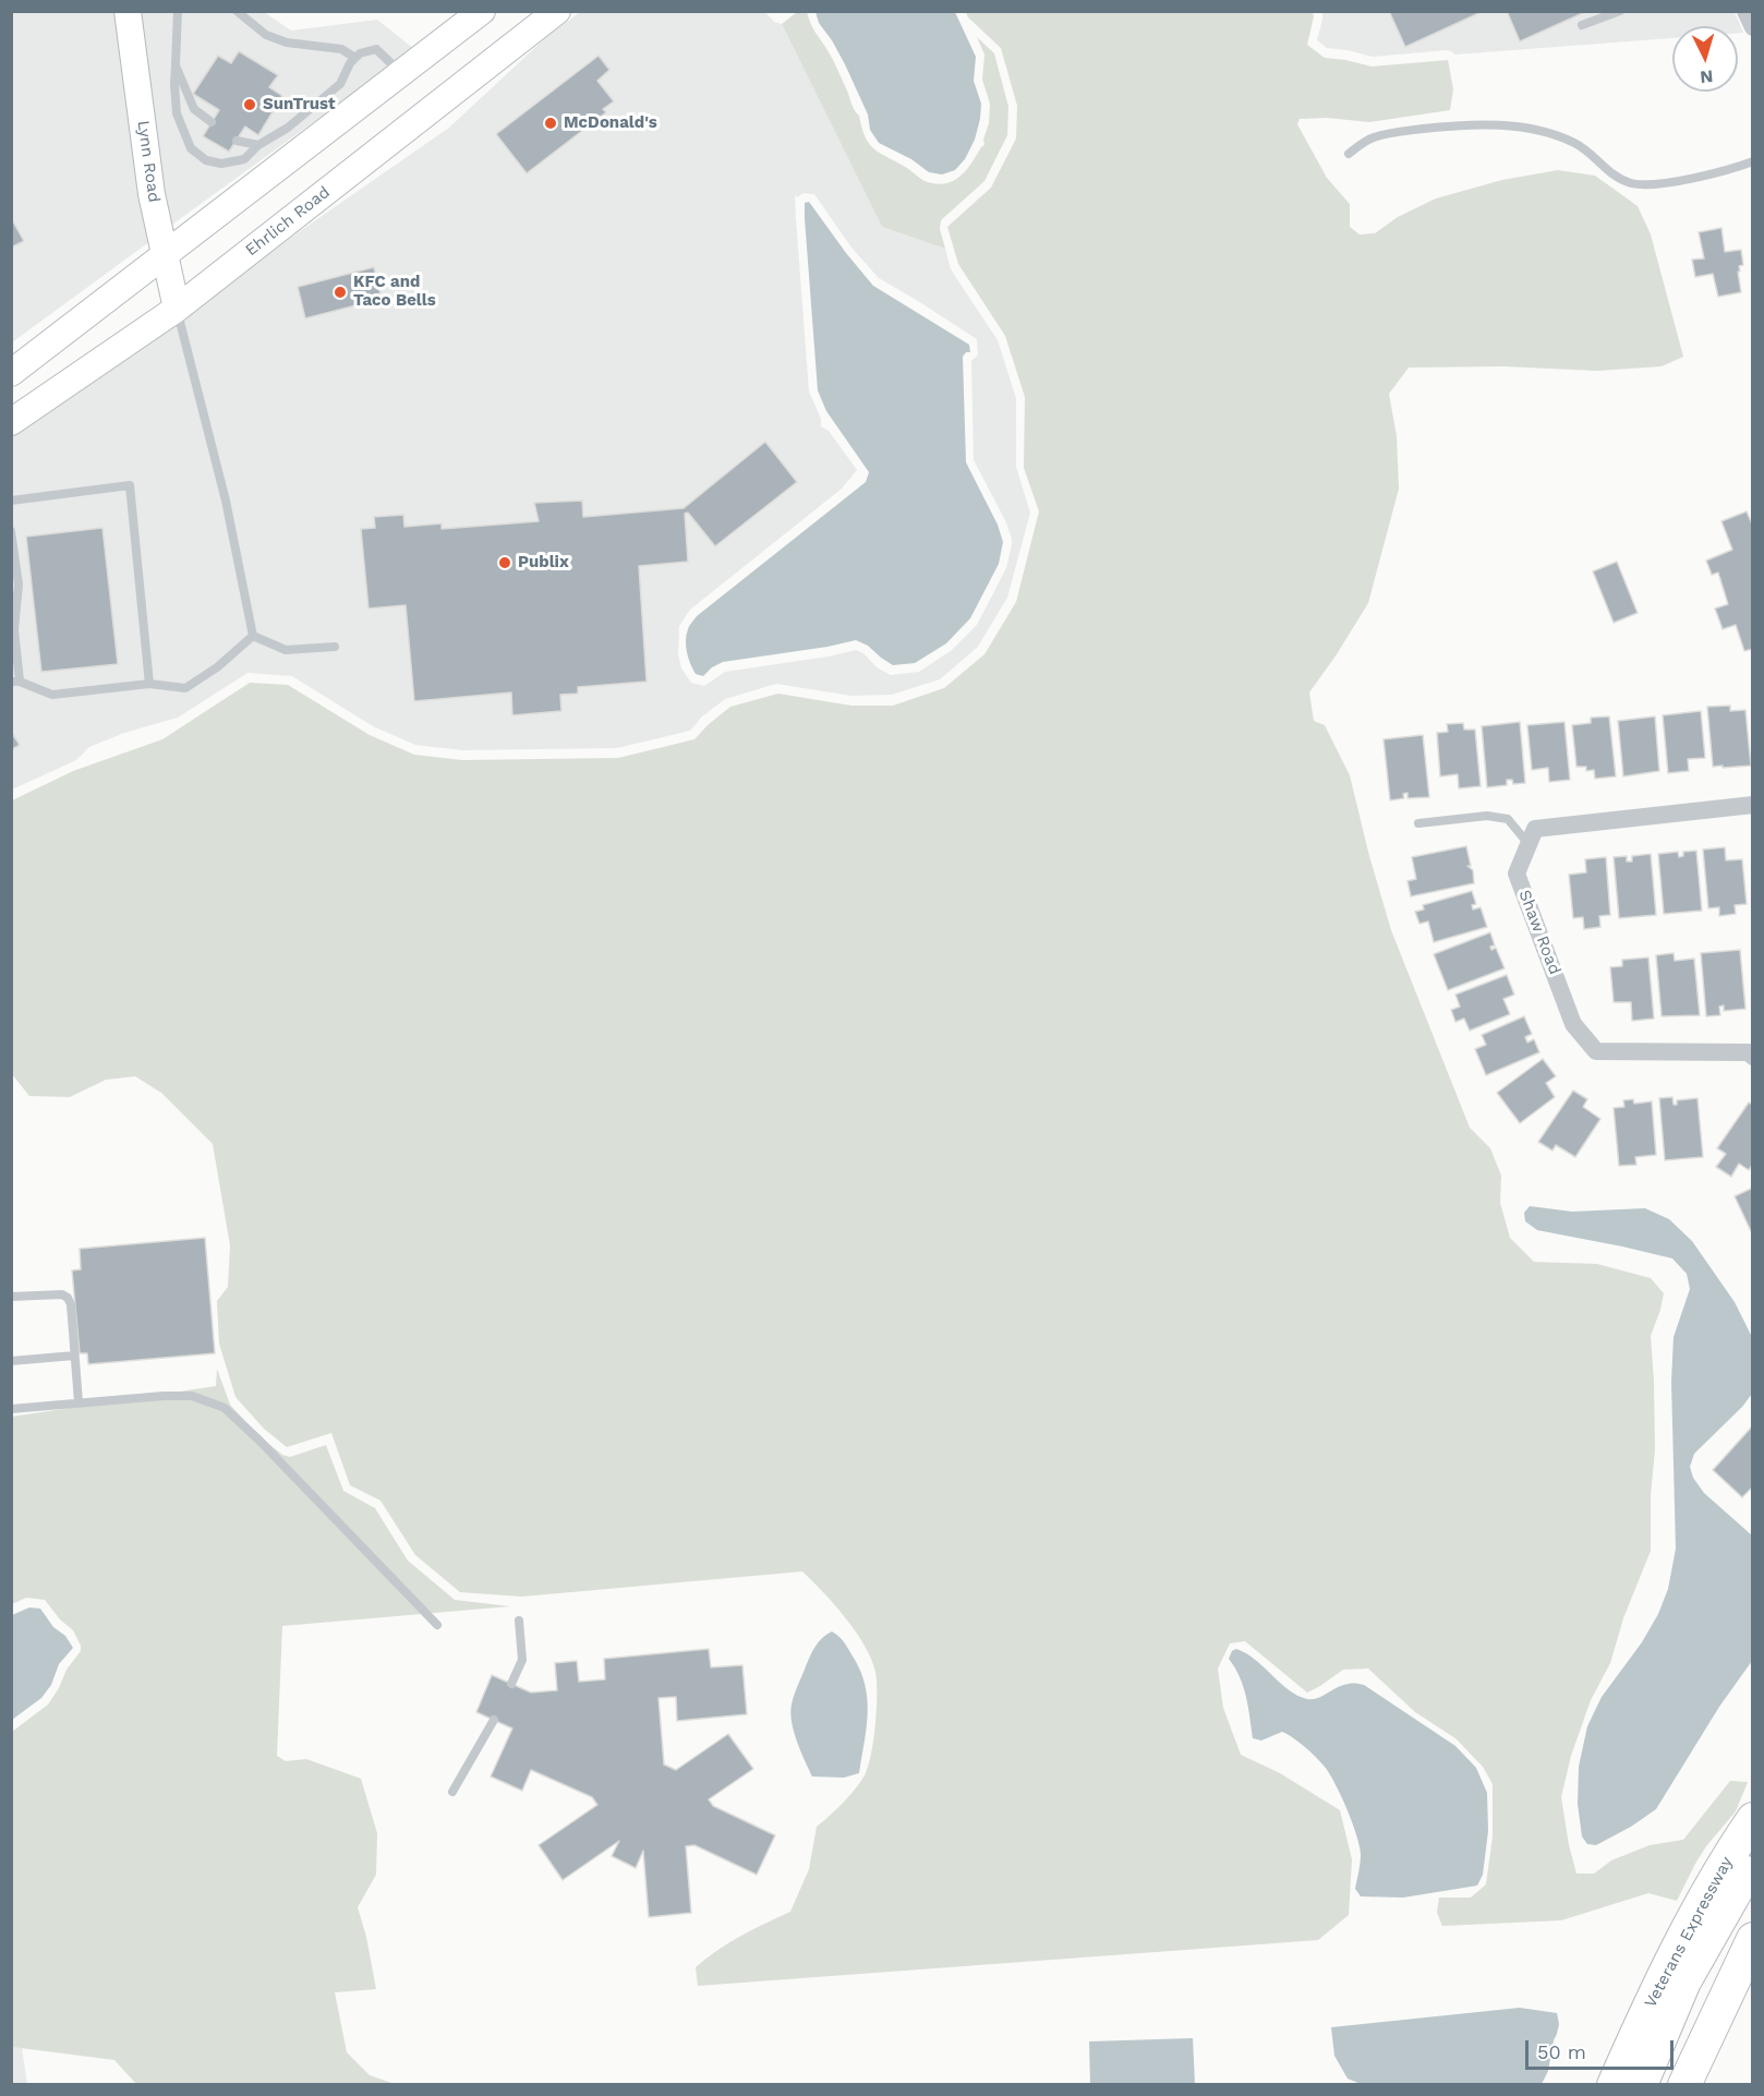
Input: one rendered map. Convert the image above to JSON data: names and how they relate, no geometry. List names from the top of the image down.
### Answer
{
  "streets": {
    "highway": ["Veterans Expressway"],
    "main road": ["Lynn Road", "Ehrlich Road"],
    "street": ["Shaw Road"]
  },
  "crossings": [
    ["Lynn Road", "Ehrlich Road"]
  ],
  "places": [
    "SunTrust",
    "McDonald's",
    "KFC and Taco Bells",
    "Publix"
  ],
  "scale_bar": "50 m",
  "north": "bottom"
}
